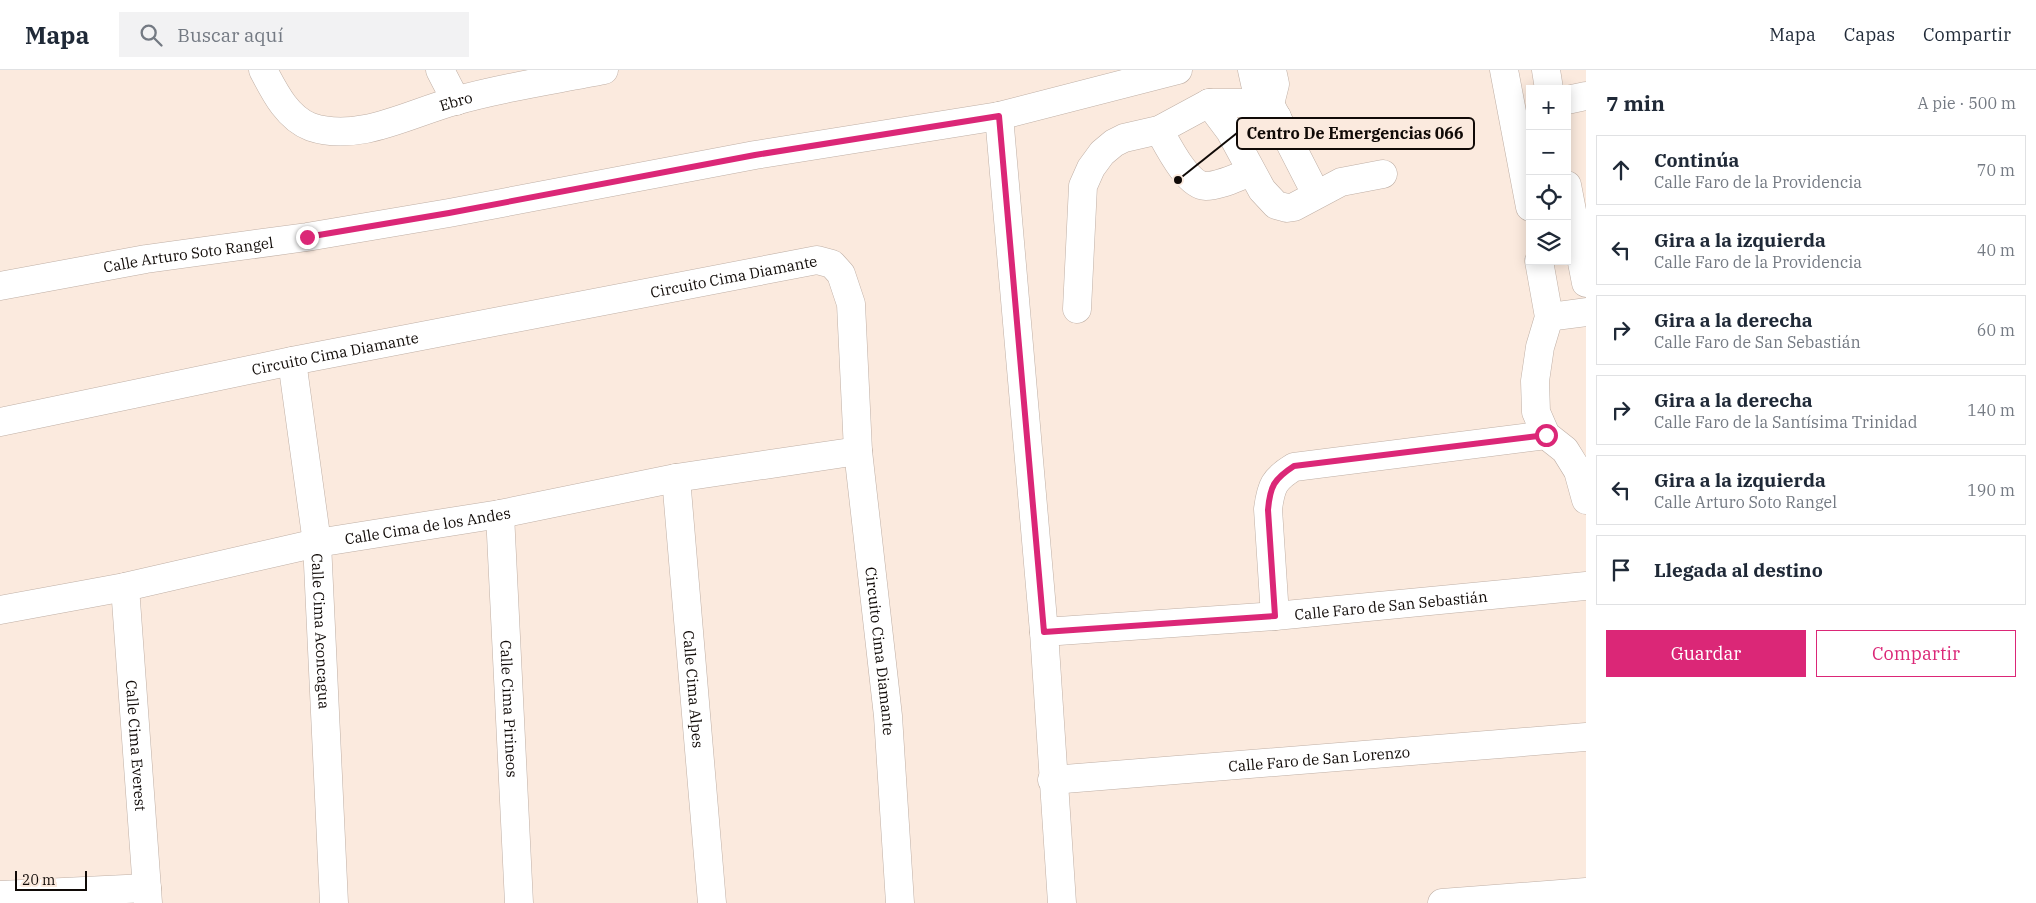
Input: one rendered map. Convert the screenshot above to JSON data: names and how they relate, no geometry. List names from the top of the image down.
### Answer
{
  "streets": {
    "street": [
      "Ebro",
      "Calle Arturo Soto Rangel",
      "Circuito Cima Diamante",
      "Calle Cima de los Andes",
      "Calle Faro de San Sebastián",
      "Calle Cima Aconcagua",
      "Calle Cima Alpes",
      "Calle Cima Pirineos",
      "Calle Cima Everest",
      "Calle Faro de San Lorenzo"
    ]
  },
  "crossings": [
    ["Circuito Cima Diamante", "Calle Cima de los Andes"],
    ["Circuito Cima Diamante", "Calle Cima Aconcagua"],
    ["Calle Cima de los Andes", "Calle Cima Aconcagua"],
    ["Calle Cima de los Andes", "Calle Cima Alpes"],
    ["Calle Cima de los Andes", "Calle Cima Pirineos"],
    ["Calle Cima de los Andes", "Calle Cima Everest"]
  ],
  "places": ["Centro De Emergencias 066"],
  "scale_bar": "20 m",
  "page": {
    "header": "Mapa",
    "search": "Buscar aquí",
    "nav": ["Mapa", "Capas", "Compartir"],
    "heading": ["7 min", "A pie · 500 m"],
    "map_buttons": ["+", "−"],
    "list": [
      ["Continúa", "Calle Faro de la Providencia", "70 m"],
      ["Gira a la izquierda", "Calle Faro de la Providencia", "40 m"],
      ["Gira a la derecha", "Calle Faro de San Sebastián", "60 m"],
      ["Gira a la derecha", "Calle Faro de la Santísima Trinidad", "140 m"],
      ["Gira a la izquierda", "Calle Arturo Soto Rangel", "190 m"],
      "Llegada al destino"
    ],
    "buttons": ["Guardar", "Compartir"],
    "scale": "20 m"
  }
}
